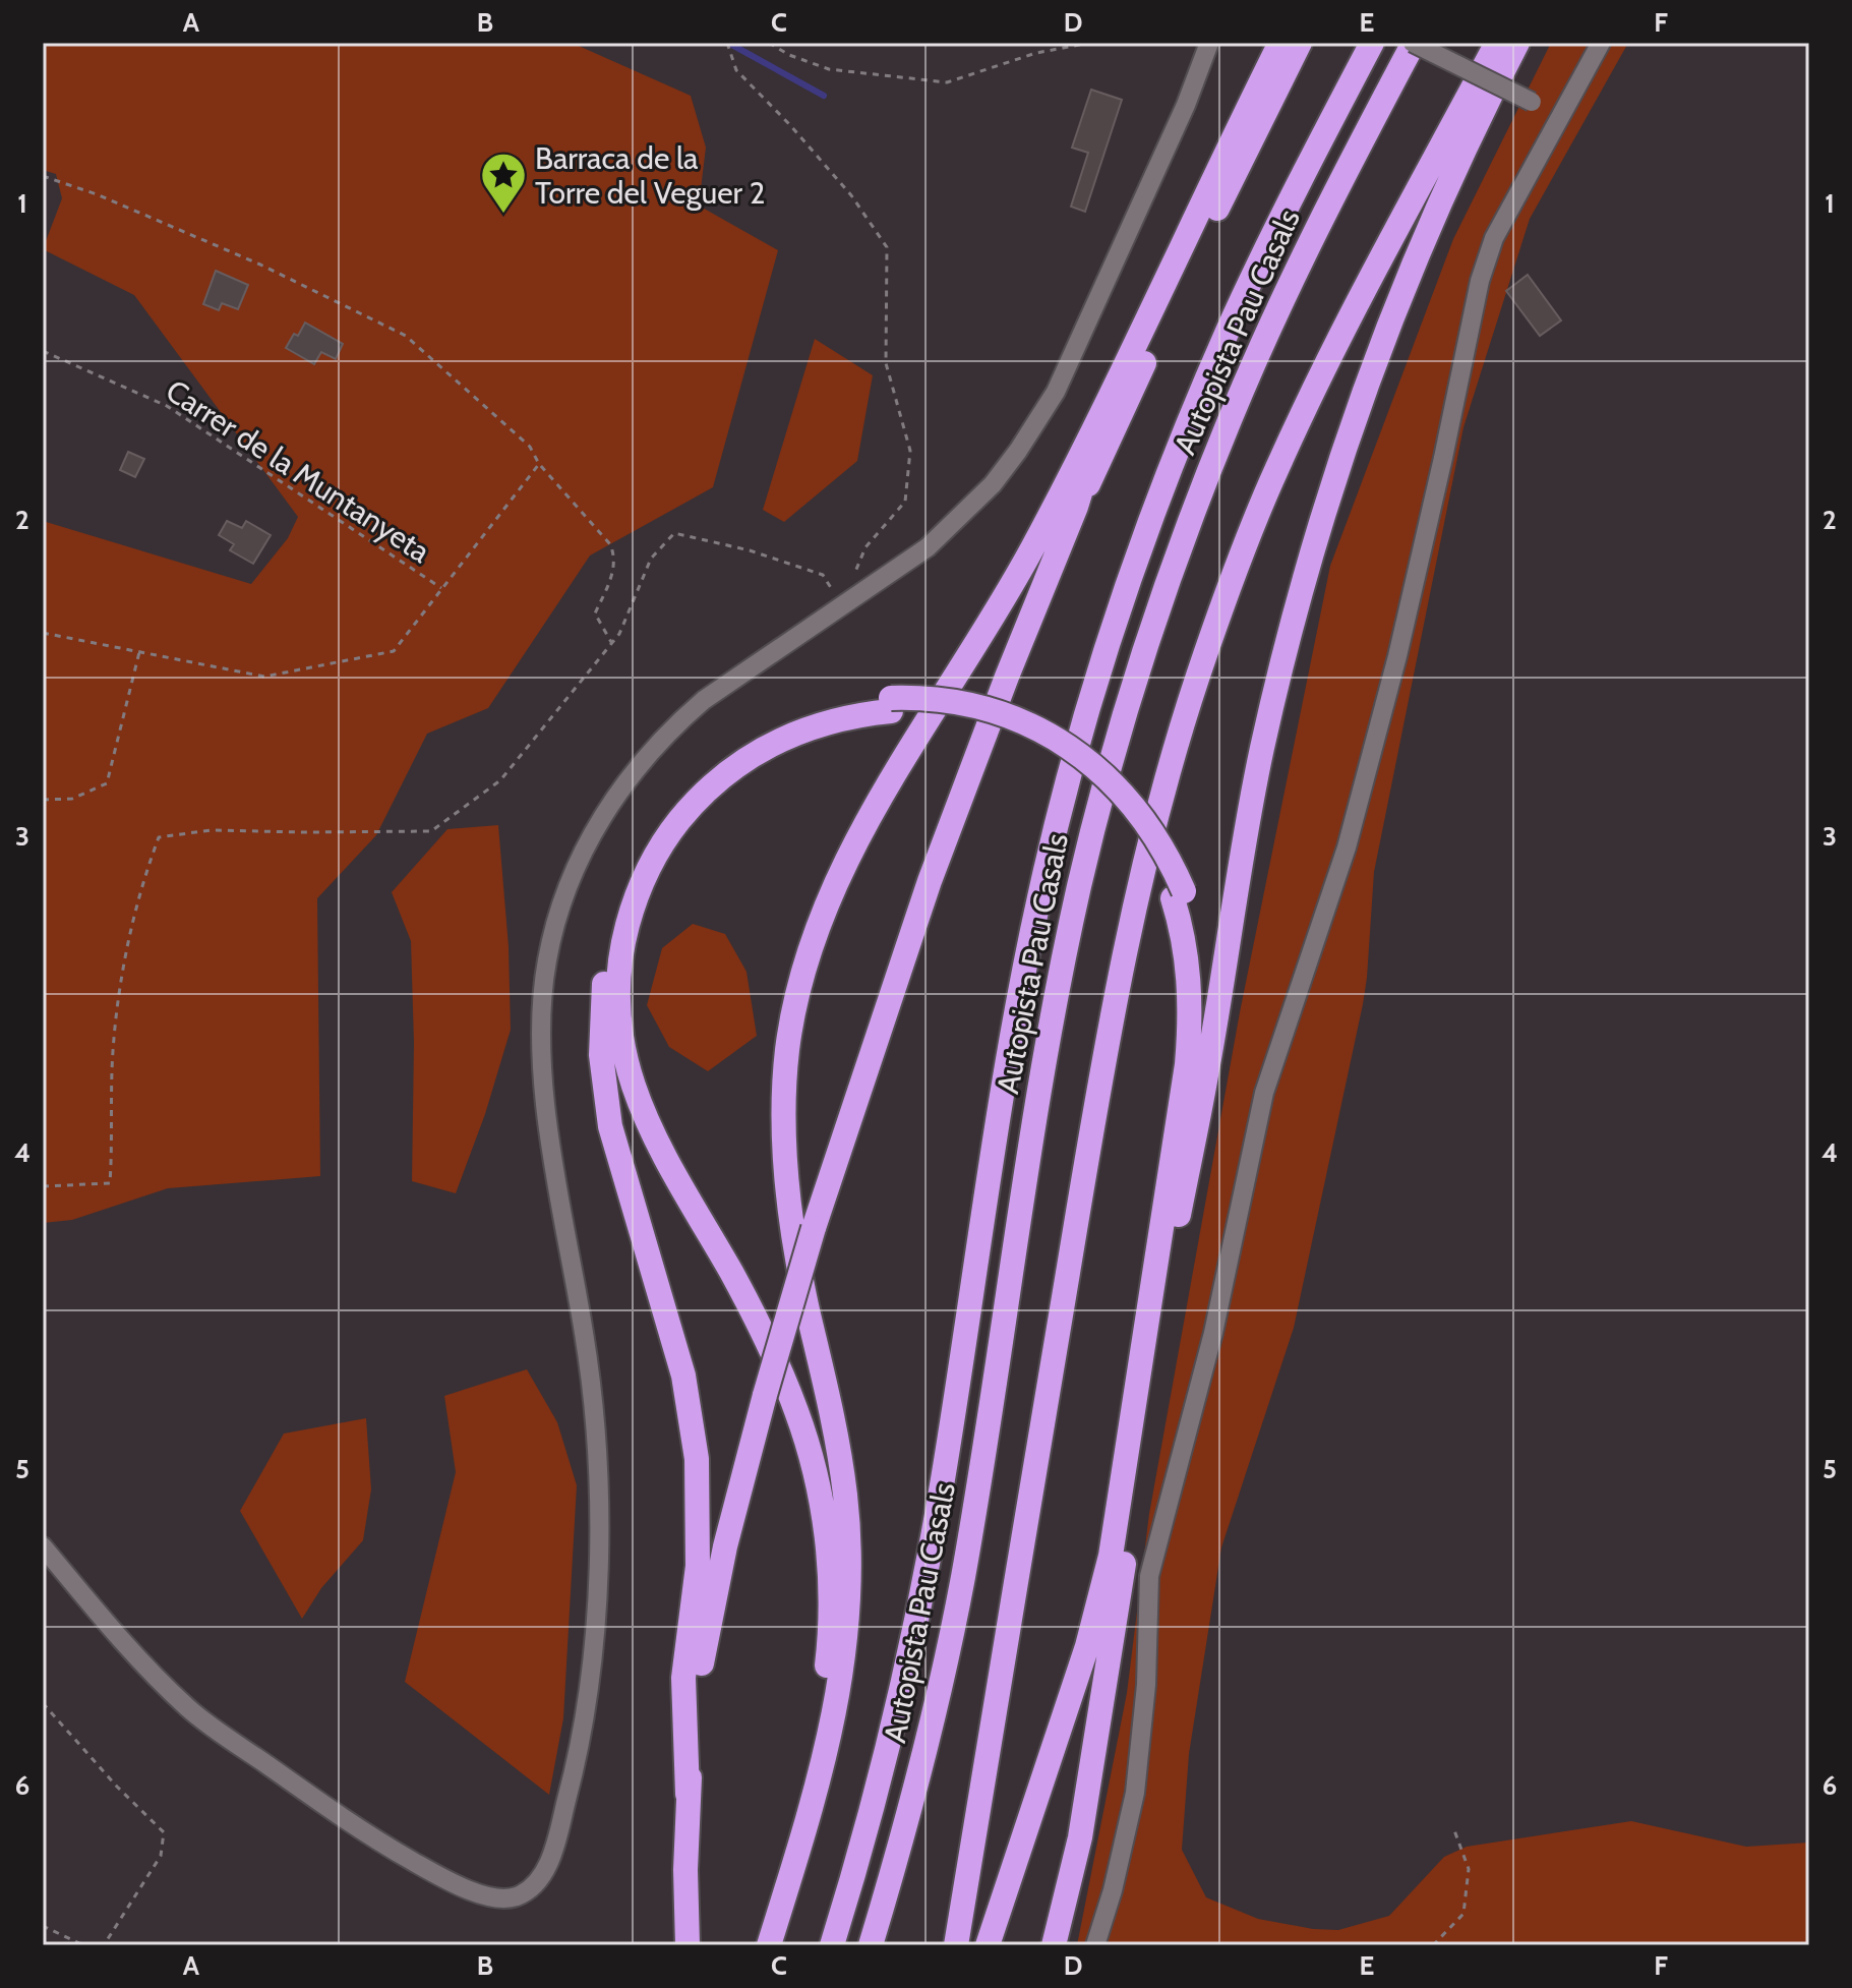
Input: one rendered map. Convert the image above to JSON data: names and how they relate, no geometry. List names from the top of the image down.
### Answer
{
  "streets": {
    "highway": ["Autopista Pau Casals"],
    "path": ["Carrer de la Muntanyeta"]
  },
  "places": {
    "place": ["Barraca de la Torre del Veguer 2"]
  },
  "grid": {
    "columns": [
      "A",
      "B",
      "C",
      "D",
      "E",
      "F"
    ],
    "rows": [
      "1",
      "2",
      "3",
      "4",
      "5",
      "6"
    ]
  }
}
